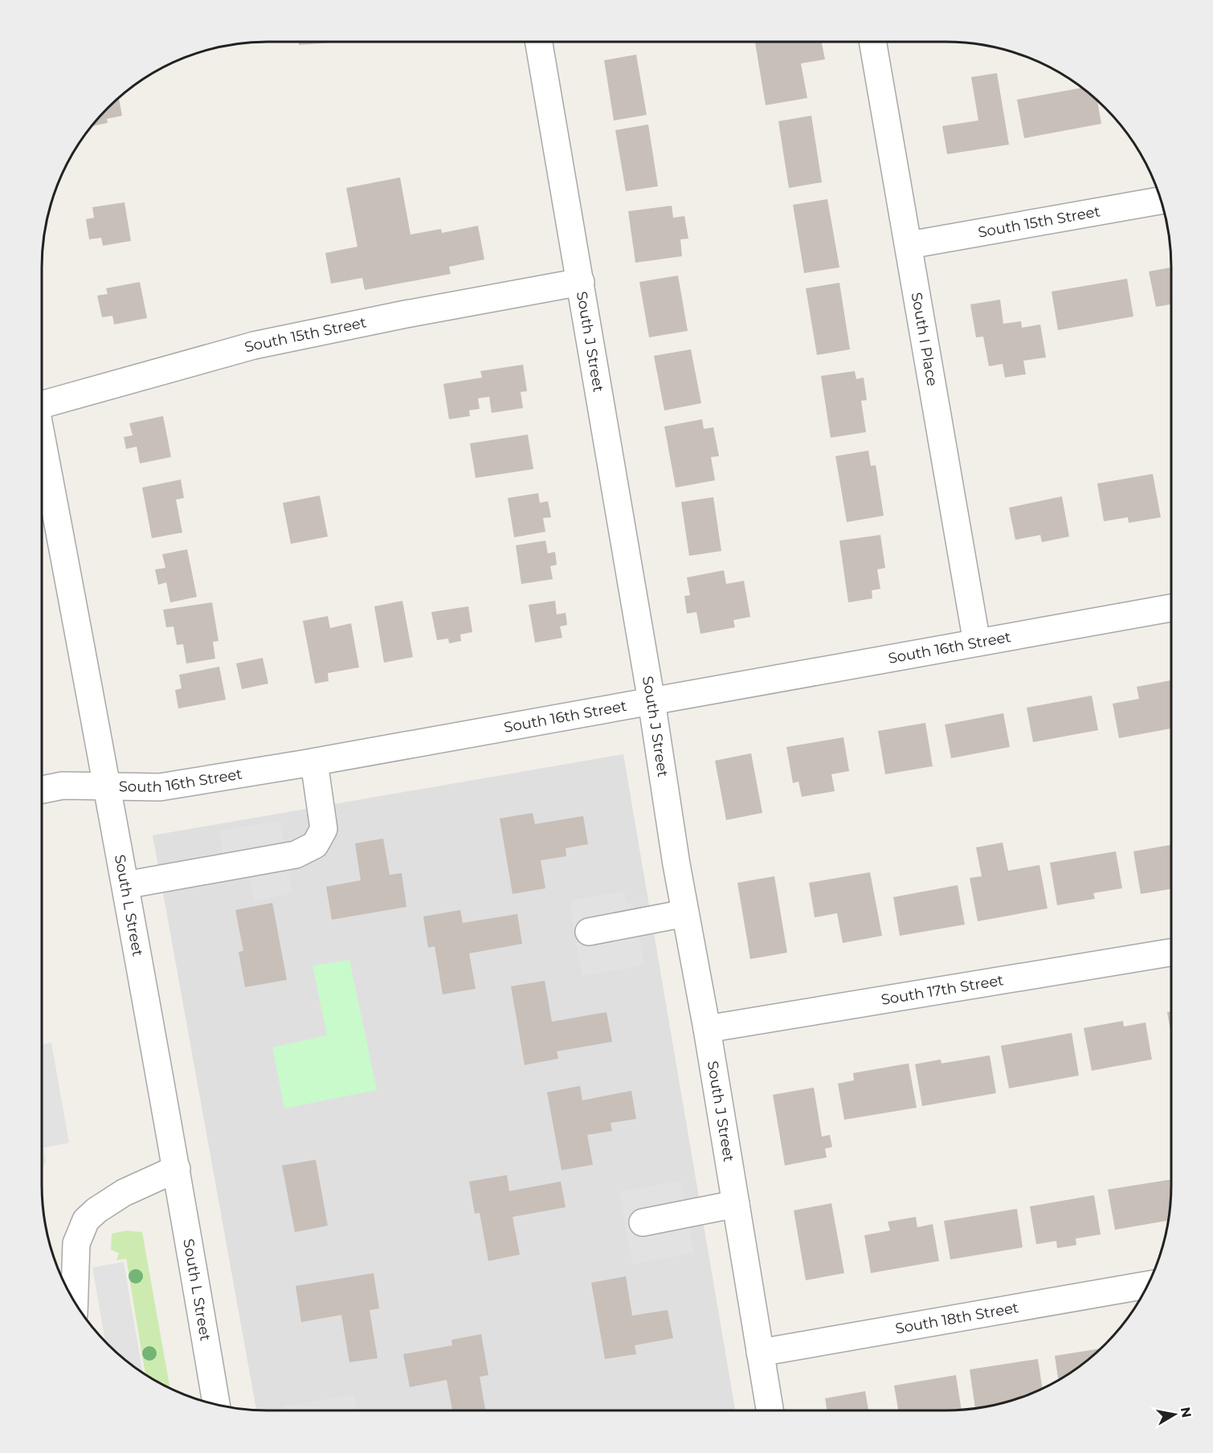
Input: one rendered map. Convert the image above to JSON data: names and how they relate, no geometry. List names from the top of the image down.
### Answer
{
  "streets": {
    "street": [
      "South 15th Street",
      "South I Place",
      "South J Street",
      "South 16th Street",
      "South L Street",
      "South 17th Street",
      "South 18th Street"
    ]
  },
  "crossings": [
    ["South 15th Street", "South I Place"],
    ["South 15th Street", "South J Street"],
    ["South I Place", "South 16th Street"],
    ["South J Street", "South 16th Street"],
    ["South J Street", "South 17th Street"],
    ["South J Street", "South 18th Street"],
    ["South 16th Street", "South L Street"]
  ],
  "north": "right"
}
